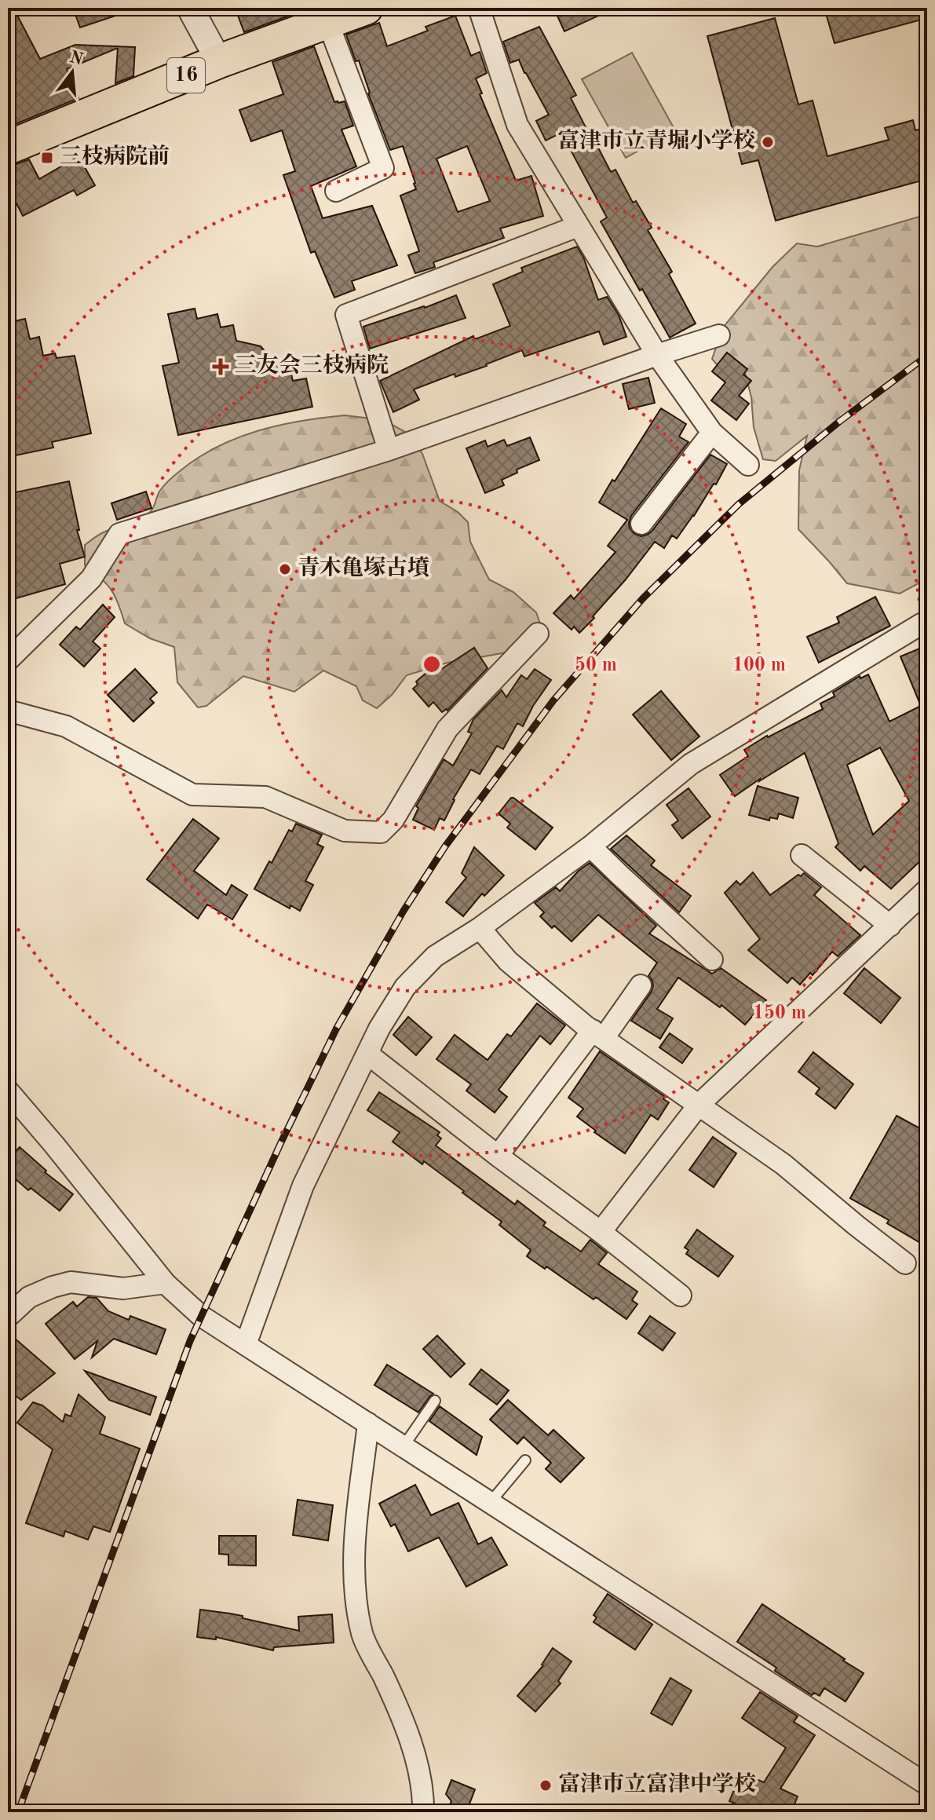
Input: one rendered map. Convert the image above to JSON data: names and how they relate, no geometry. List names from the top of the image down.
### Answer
{
  "streets": {
    "highway": ["16"]
  },
  "places": {
    "other": ["富津市立青堀小学校", "青木亀塚古墳", "富津市立富津中学校"],
    "transit": ["三枝病院前"],
    "health": ["三友会三枝病院"]
  },
  "north": "top",
  "rings": ["50 m", "100 m", "150 m"]
}
